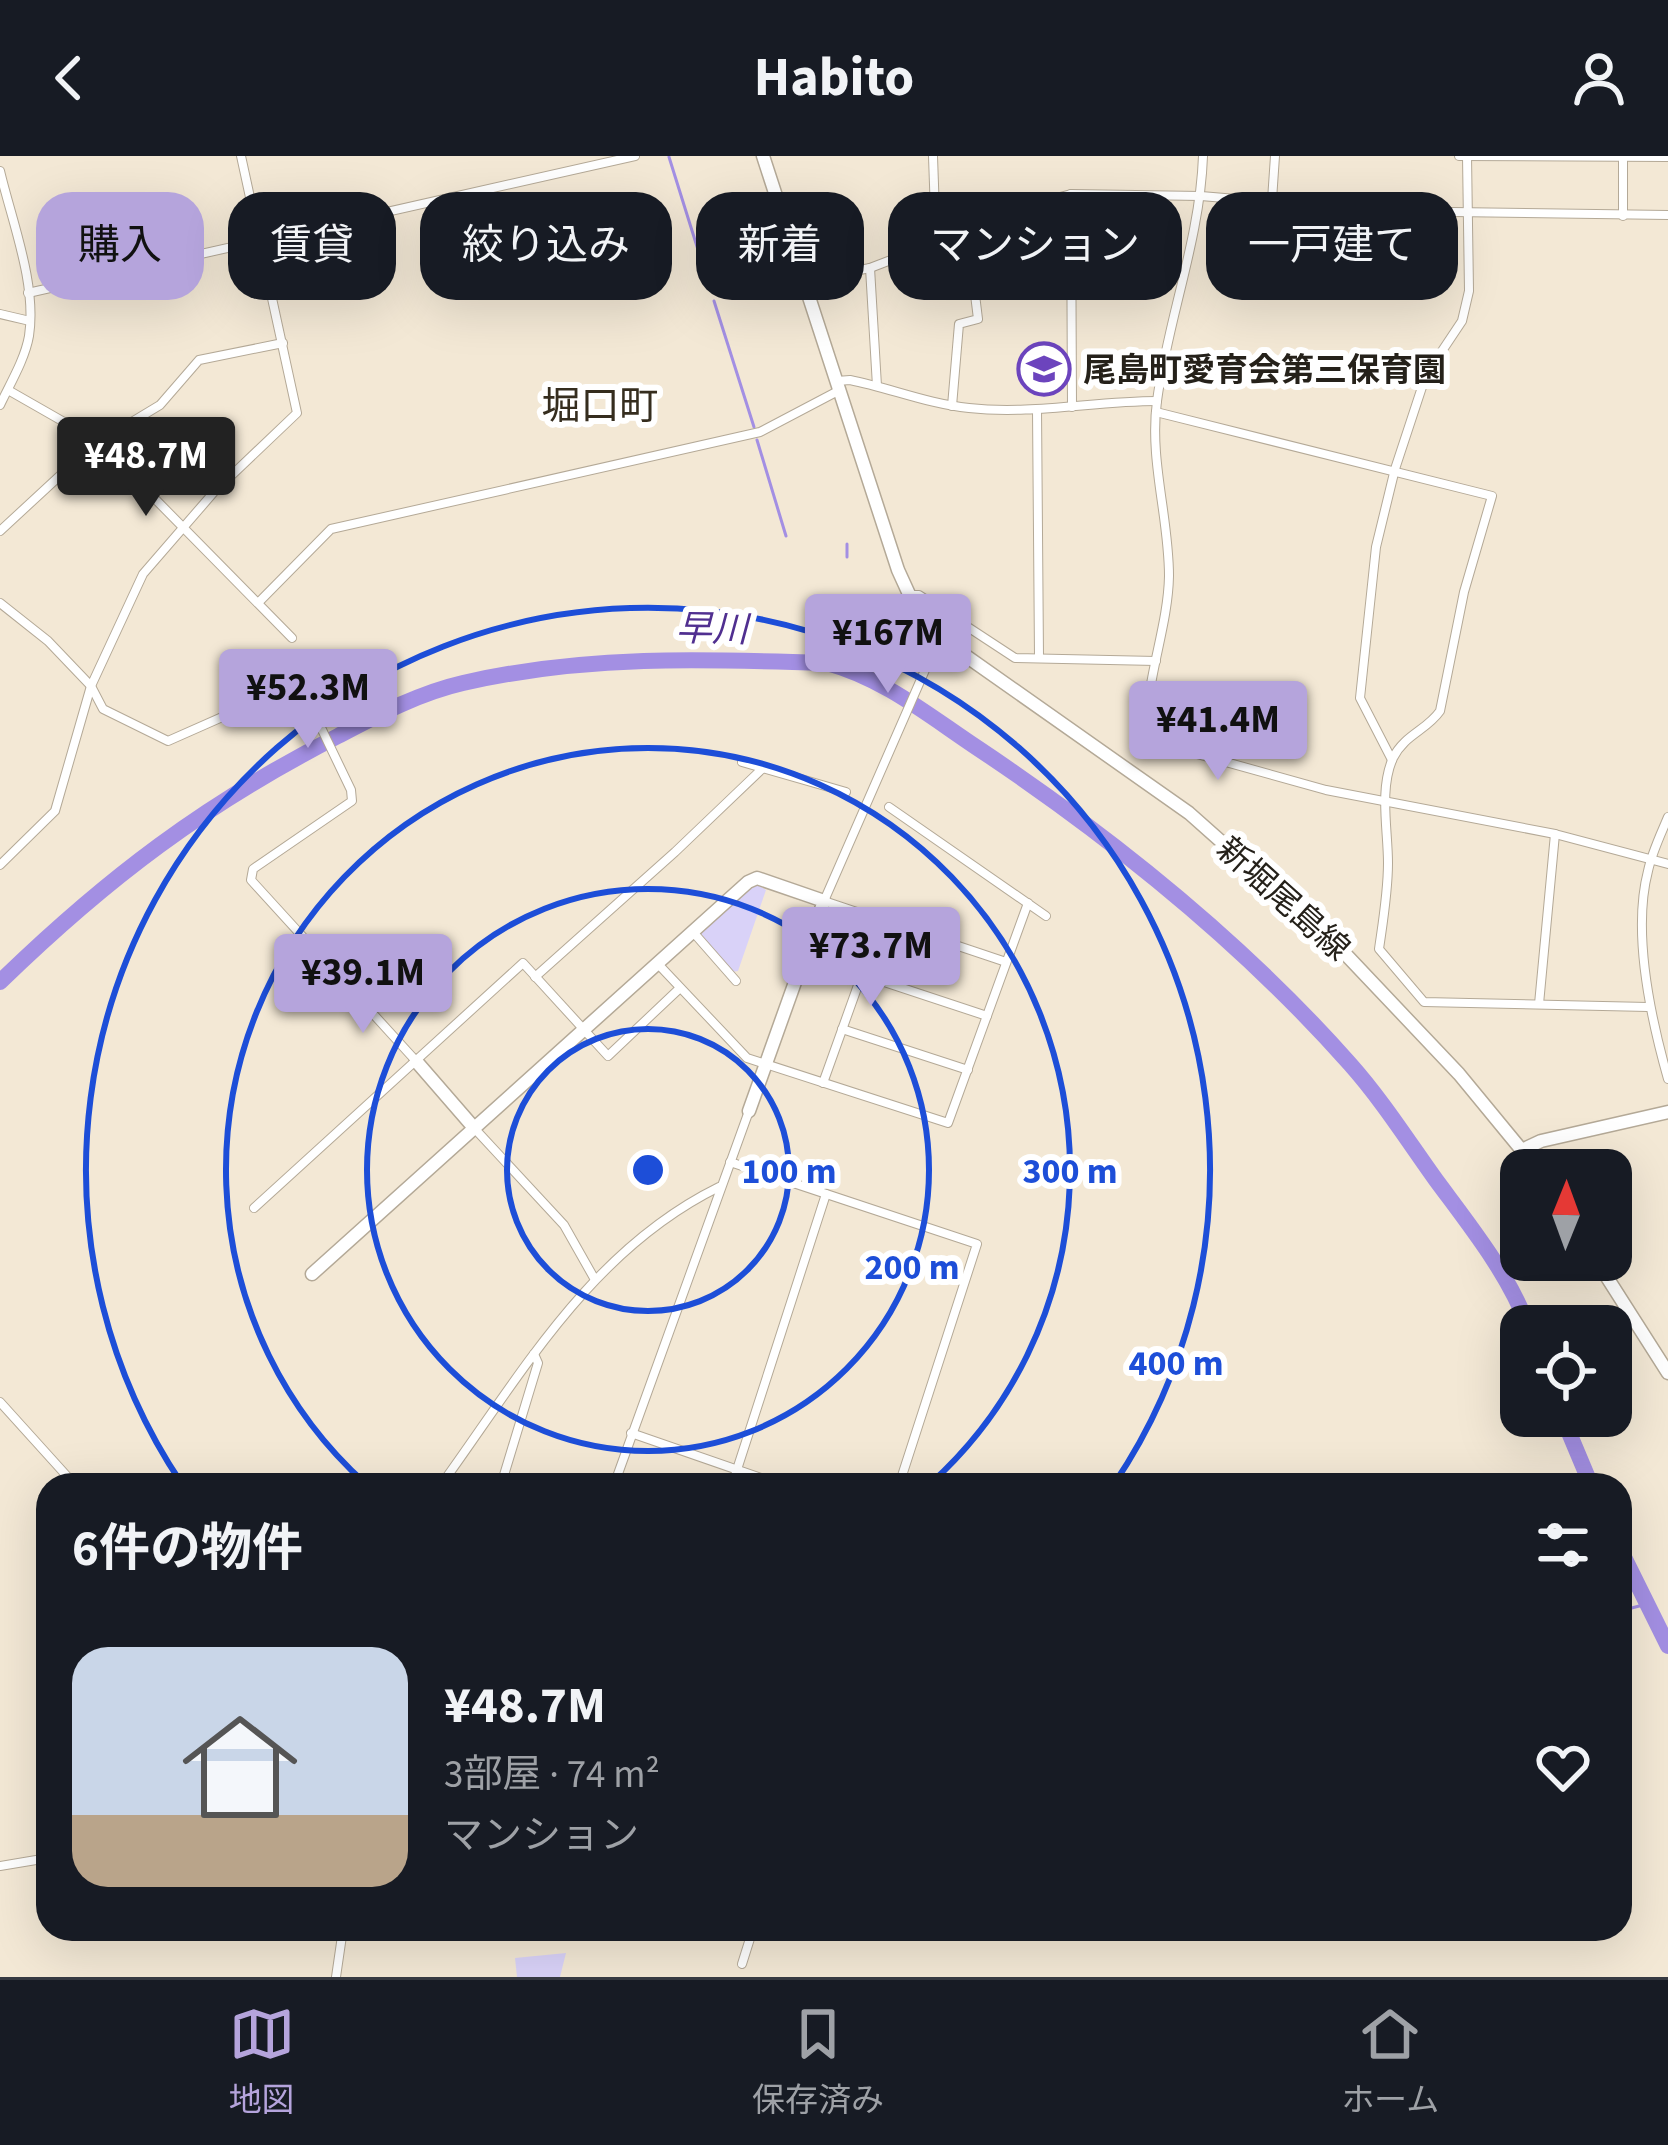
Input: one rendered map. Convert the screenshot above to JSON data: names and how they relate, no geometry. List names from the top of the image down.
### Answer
{
  "streets": {
    "main road": ["新堀尾島線"]
  },
  "districts": ["堀口町"],
  "water": ["早川"],
  "places": {
    "school or university": ["尾島町愛育会第三保育園"]
  },
  "north": "top",
  "page": {
    "header": "Habito",
    "chip": [
      "購入",
      "賃貸",
      "絞り込み",
      "新着",
      "マンション",
      "一戸建て"
    ],
    "price": [
      "¥48.7M",
      "¥167M",
      "¥52.3M",
      "¥41.4M",
      "¥73.7M",
      "¥39.1M"
    ],
    "heading": "6件の物件",
    "list": [
      {
        "name": "¥48.7M",
        "note": "3部屋 · 74 m² · マンション"
      }
    ],
    "tabs": ["地図", "保存済み", "ホーム"]
  },
  "rings": [
    "100 m",
    "300 m",
    "200 m",
    "400 m"
  ]
}
